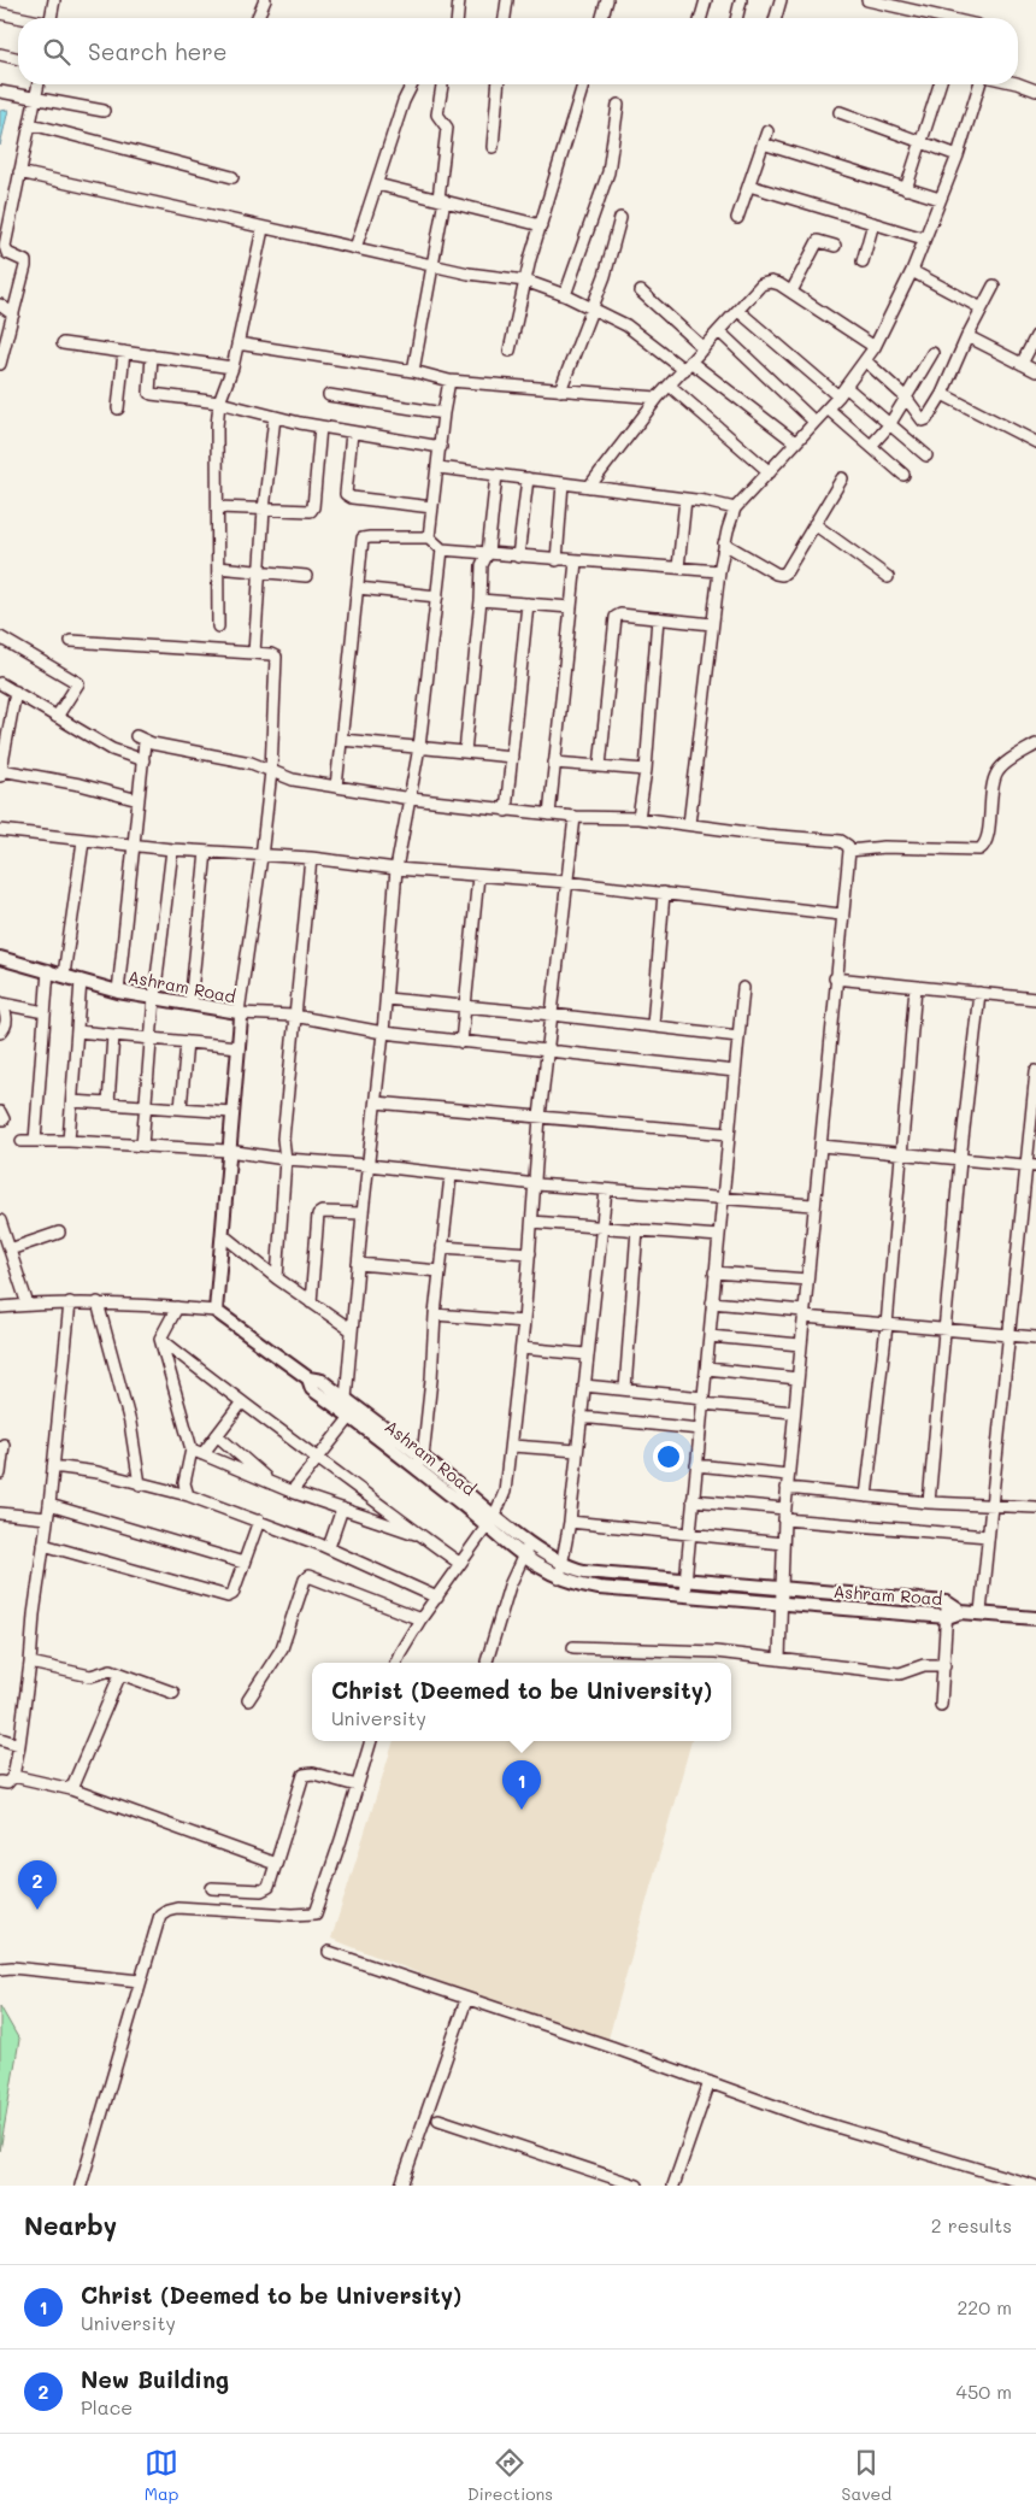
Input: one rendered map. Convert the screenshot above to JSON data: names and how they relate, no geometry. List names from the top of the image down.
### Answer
{
  "streets": {
    "street": ["Ashram Road"]
  },
  "page": {
    "search": "Search here",
    "popup": ["Christ (Deemed to be University)", "University"],
    "pins": ["1", "2"],
    "heading": ["Nearby", "2 results"],
    "list": [
      {
        "mark": "1",
        "name": "Christ (Deemed to be University)",
        "note": "University",
        "value": "220 m"
      },
      {
        "mark": "2",
        "name": "New Building",
        "note": "Place",
        "value": "450 m"
      }
    ],
    "nav": ["Map", "Directions", "Saved"]
  }
}
